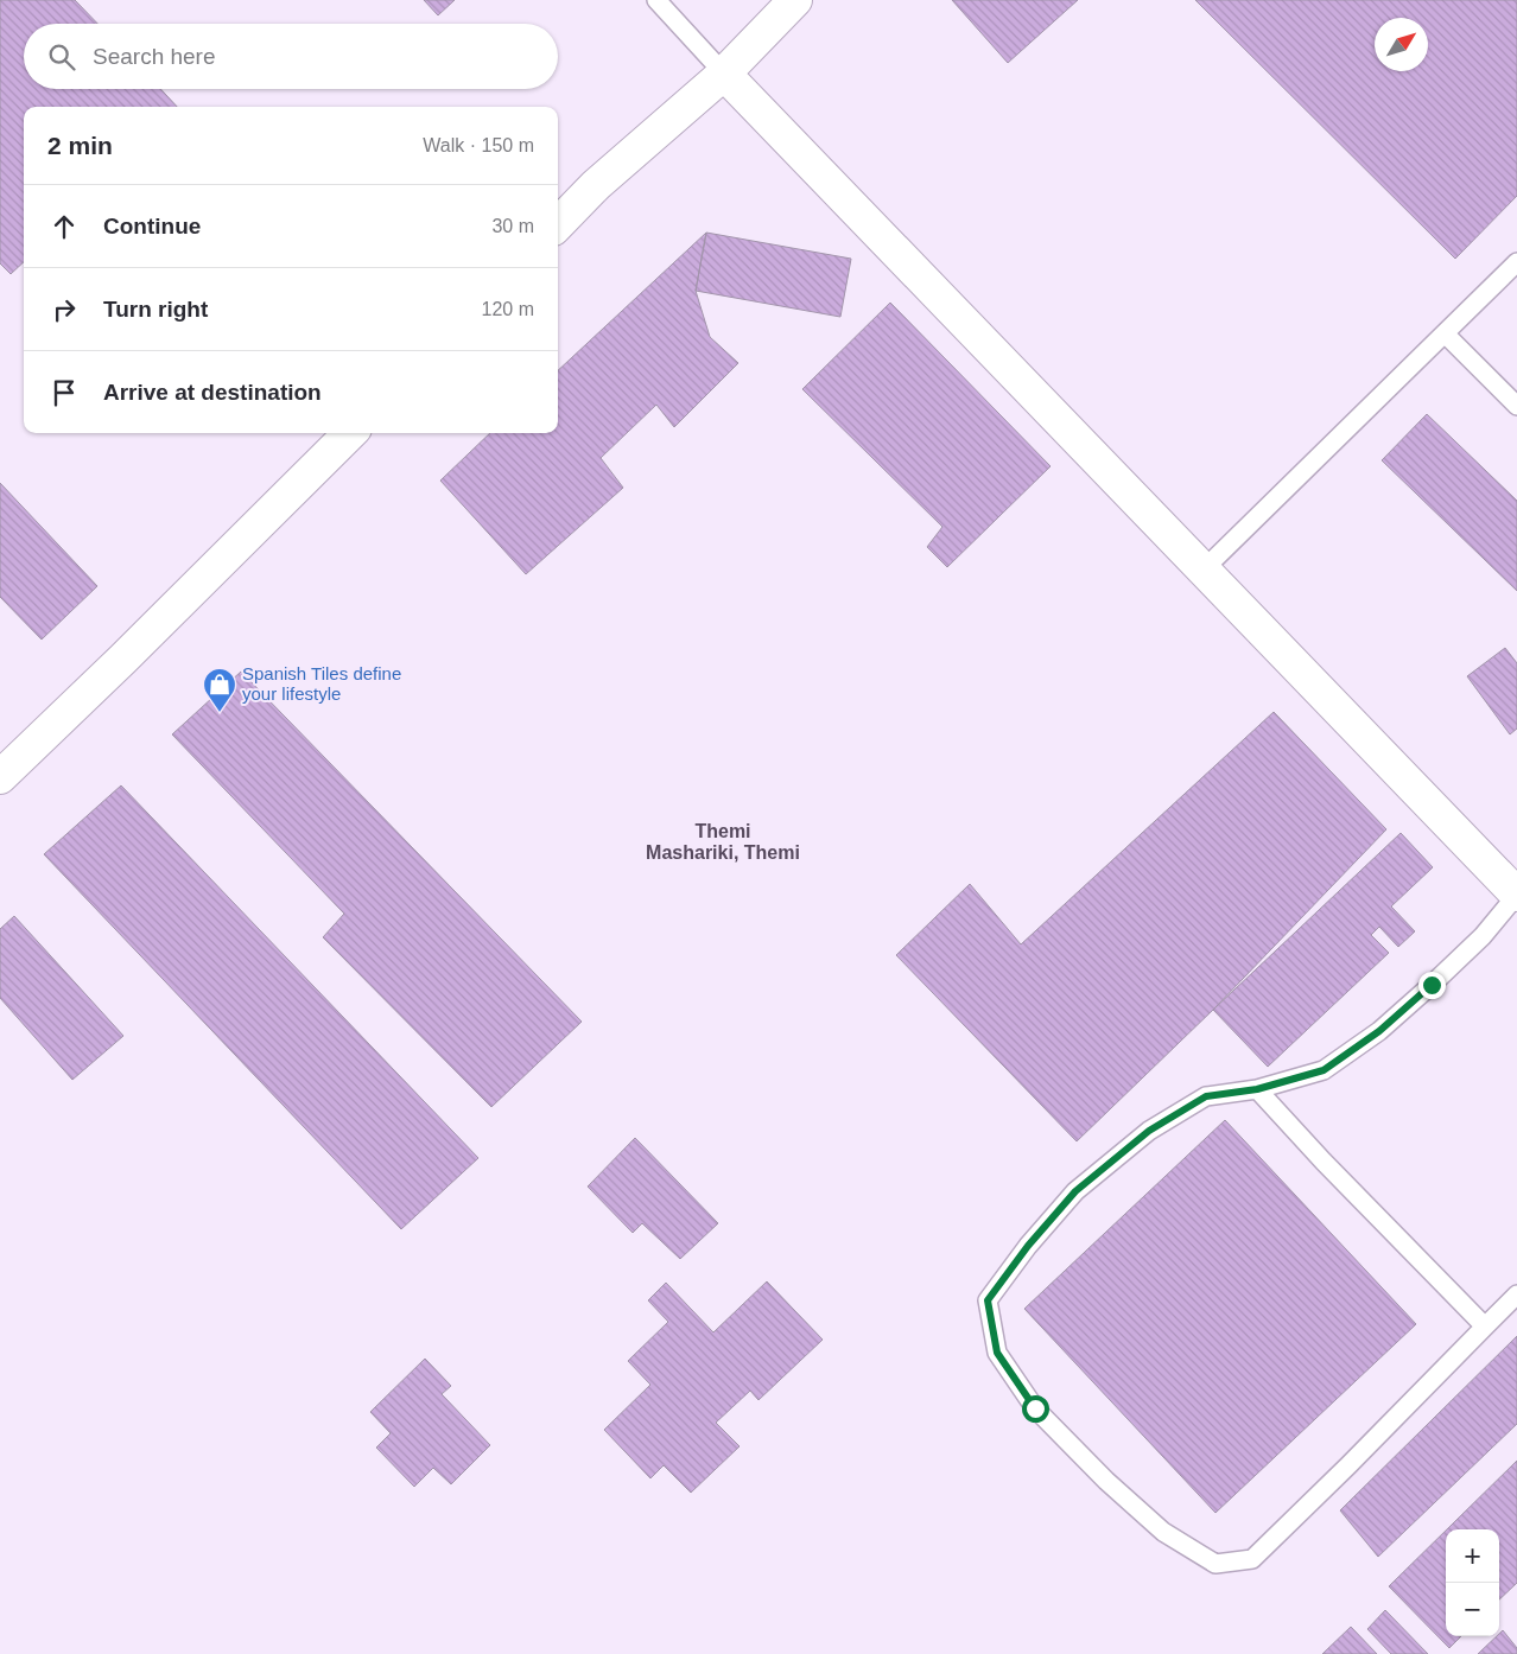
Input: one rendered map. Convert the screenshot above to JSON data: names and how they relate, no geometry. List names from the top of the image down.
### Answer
{
  "districts": ["Themi Mashariki, Themi"],
  "places": {
    "shop": ["Spanish Tiles define your lifestyle"]
  },
  "north": "top right",
  "page": {
    "search": "Search here",
    "heading": ["2 min", "Walk · 150 m"],
    "list": [
      ["Continue", "30 m"],
      ["Turn right", "120 m"],
      "Arrive at destination"
    ],
    "map_buttons": ["+", "−"]
  }
}
